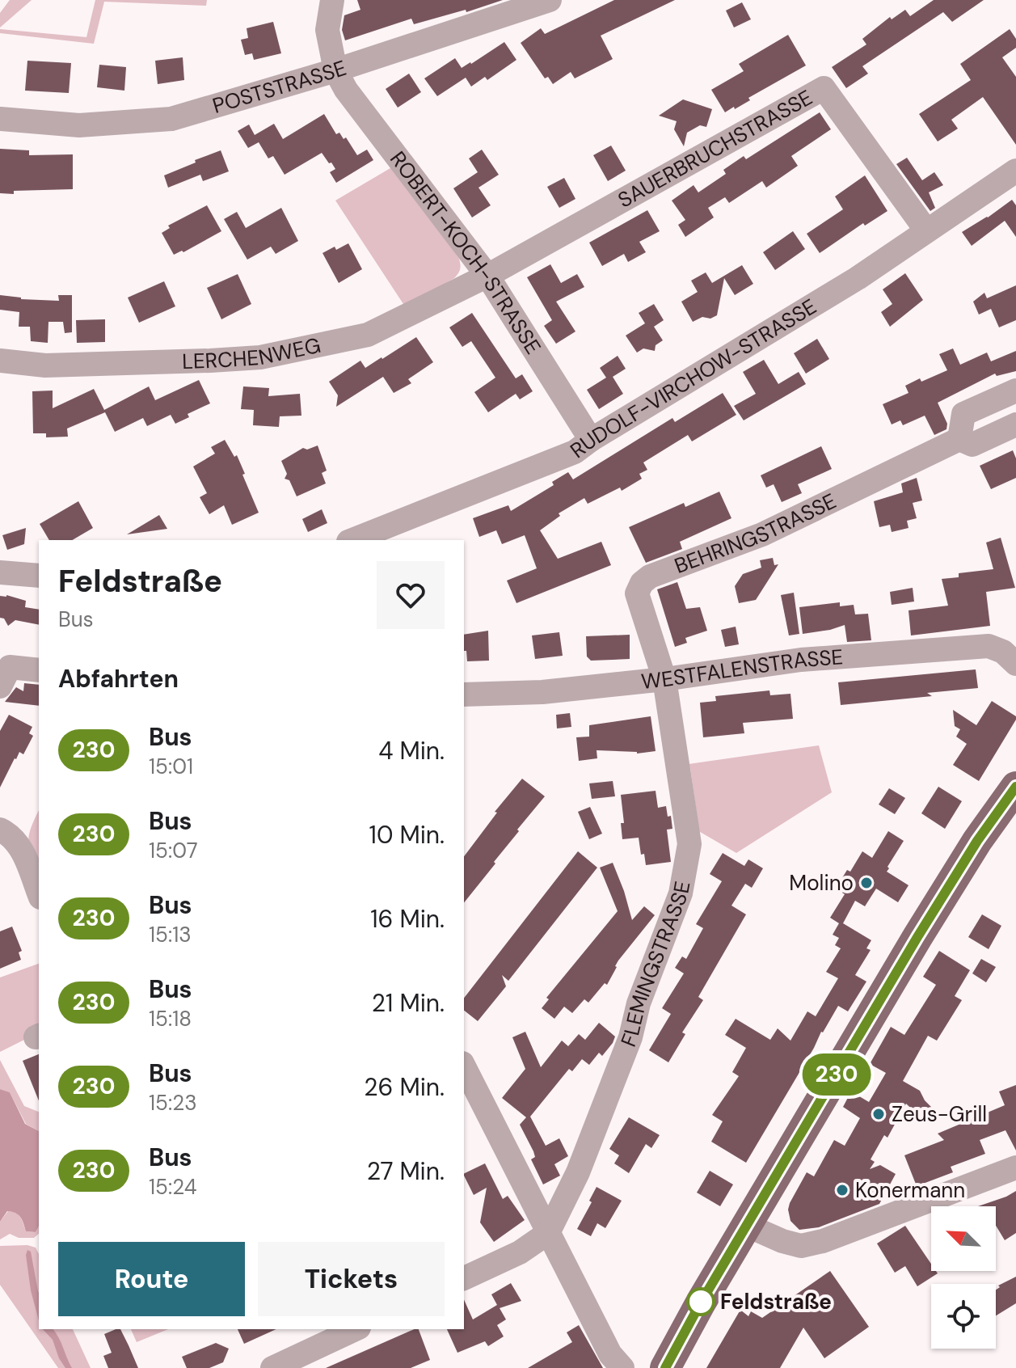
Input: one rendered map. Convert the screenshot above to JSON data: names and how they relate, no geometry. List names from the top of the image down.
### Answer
{
  "streets": {
    "street": [
      "POSTSTRASSE",
      "SAUERBRUCHSTRASSE",
      "ROBERT-KOCH-STRASSE",
      "LERCHENWEG",
      "RUDOLF-VIRCHOW-STRASSE",
      "BEHRINGSTRASSE",
      "WESTFALENSTRASSE",
      "FLEMINGSTRASSE"
    ]
  },
  "crossings": [
    ["POSTSTRASSE", "ROBERT-KOCH-STRASSE"],
    ["SAUERBRUCHSTRASSE", "ROBERT-KOCH-STRASSE"],
    ["SAUERBRUCHSTRASSE", "LERCHENWEG"],
    ["SAUERBRUCHSTRASSE", "RUDOLF-VIRCHOW-STRASSE"],
    ["ROBERT-KOCH-STRASSE", "LERCHENWEG"],
    ["ROBERT-KOCH-STRASSE", "RUDOLF-VIRCHOW-STRASSE"],
    ["BEHRINGSTRASSE", "WESTFALENSTRASSE"],
    ["BEHRINGSTRASSE", "FLEMINGSTRASSE"],
    ["WESTFALENSTRASSE", "FLEMINGSTRASSE"]
  ],
  "places": [
    "Molino",
    "Zeus-Grill",
    "Konermann",
    "Feldstraße"
  ],
  "lines": ["bus line 230"],
  "north": "top left",
  "page": {
    "on_map": "230",
    "heading": [
      ["Feldstraße", "Bus"],
      "Abfahrten"
    ],
    "list": [
      {
        "mark": "230",
        "name": "Bus",
        "note": "15:01",
        "value": "4 Min."
      },
      {
        "mark": "230",
        "name": "Bus",
        "note": "15:07",
        "value": "10 Min."
      },
      {
        "mark": "230",
        "name": "Bus",
        "note": "15:13",
        "value": "16 Min."
      },
      {
        "mark": "230",
        "name": "Bus",
        "note": "15:18",
        "value": "21 Min."
      },
      {
        "mark": "230",
        "name": "Bus",
        "note": "15:23",
        "value": "26 Min."
      },
      {
        "mark": "230",
        "name": "Bus",
        "note": "15:24",
        "value": "27 Min."
      }
    ],
    "buttons": ["Route", "Tickets"]
  }
}
